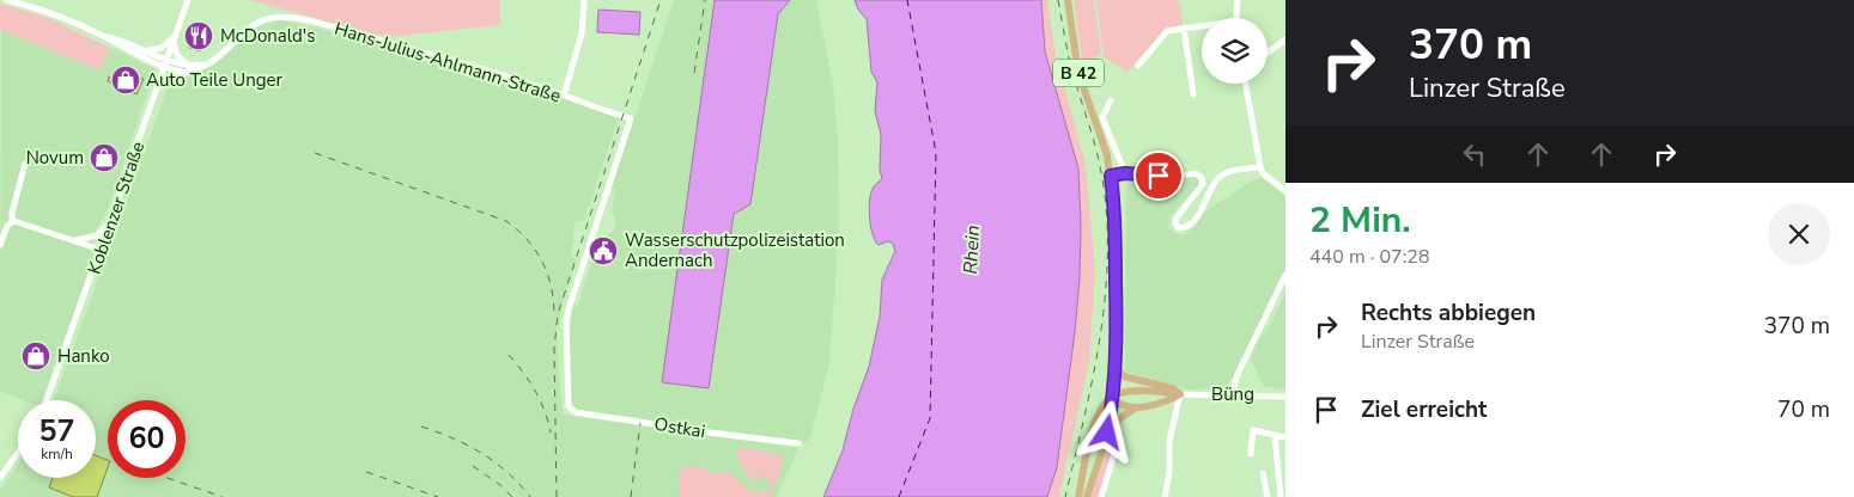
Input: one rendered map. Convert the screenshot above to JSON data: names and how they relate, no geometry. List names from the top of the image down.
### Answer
{
  "streets": {
    "main road": ["B 42"],
    "street": [
      "Hans-Julius-Ahlmann-Straße",
      "Koblenzer Straße",
      "Büng",
      "Ostkai"
    ]
  },
  "crossings": [
    ["Hans-Julius-Ahlmann-Straße", "Koblenzer Straße"],
    ["Hans-Julius-Ahlmann-Straße", "Ostkai"],
    ["B 42", "Büng"]
  ],
  "water": ["Rhein"],
  "places": {
    "restaurant": ["McDonald's"],
    "shop": ["Auto Teile Unger", "Novum", "Hanko"],
    "public building": ["Wasserschutzpolizeistation Andernach"]
  },
  "page": {
    "turn": ["370 m", "Linzer Straße"],
    "heading": ["2 Min.", "440 m · 07:28"],
    "list": [
      {
        "name": "Rechts abbiegen",
        "note": "Linzer Straße",
        "value": "370 m"
      },
      {
        "name": "Ziel erreicht",
        "value": "70 m"
      }
    ],
    "speed": "57 km/h",
    "limit": "60"
  }
}
